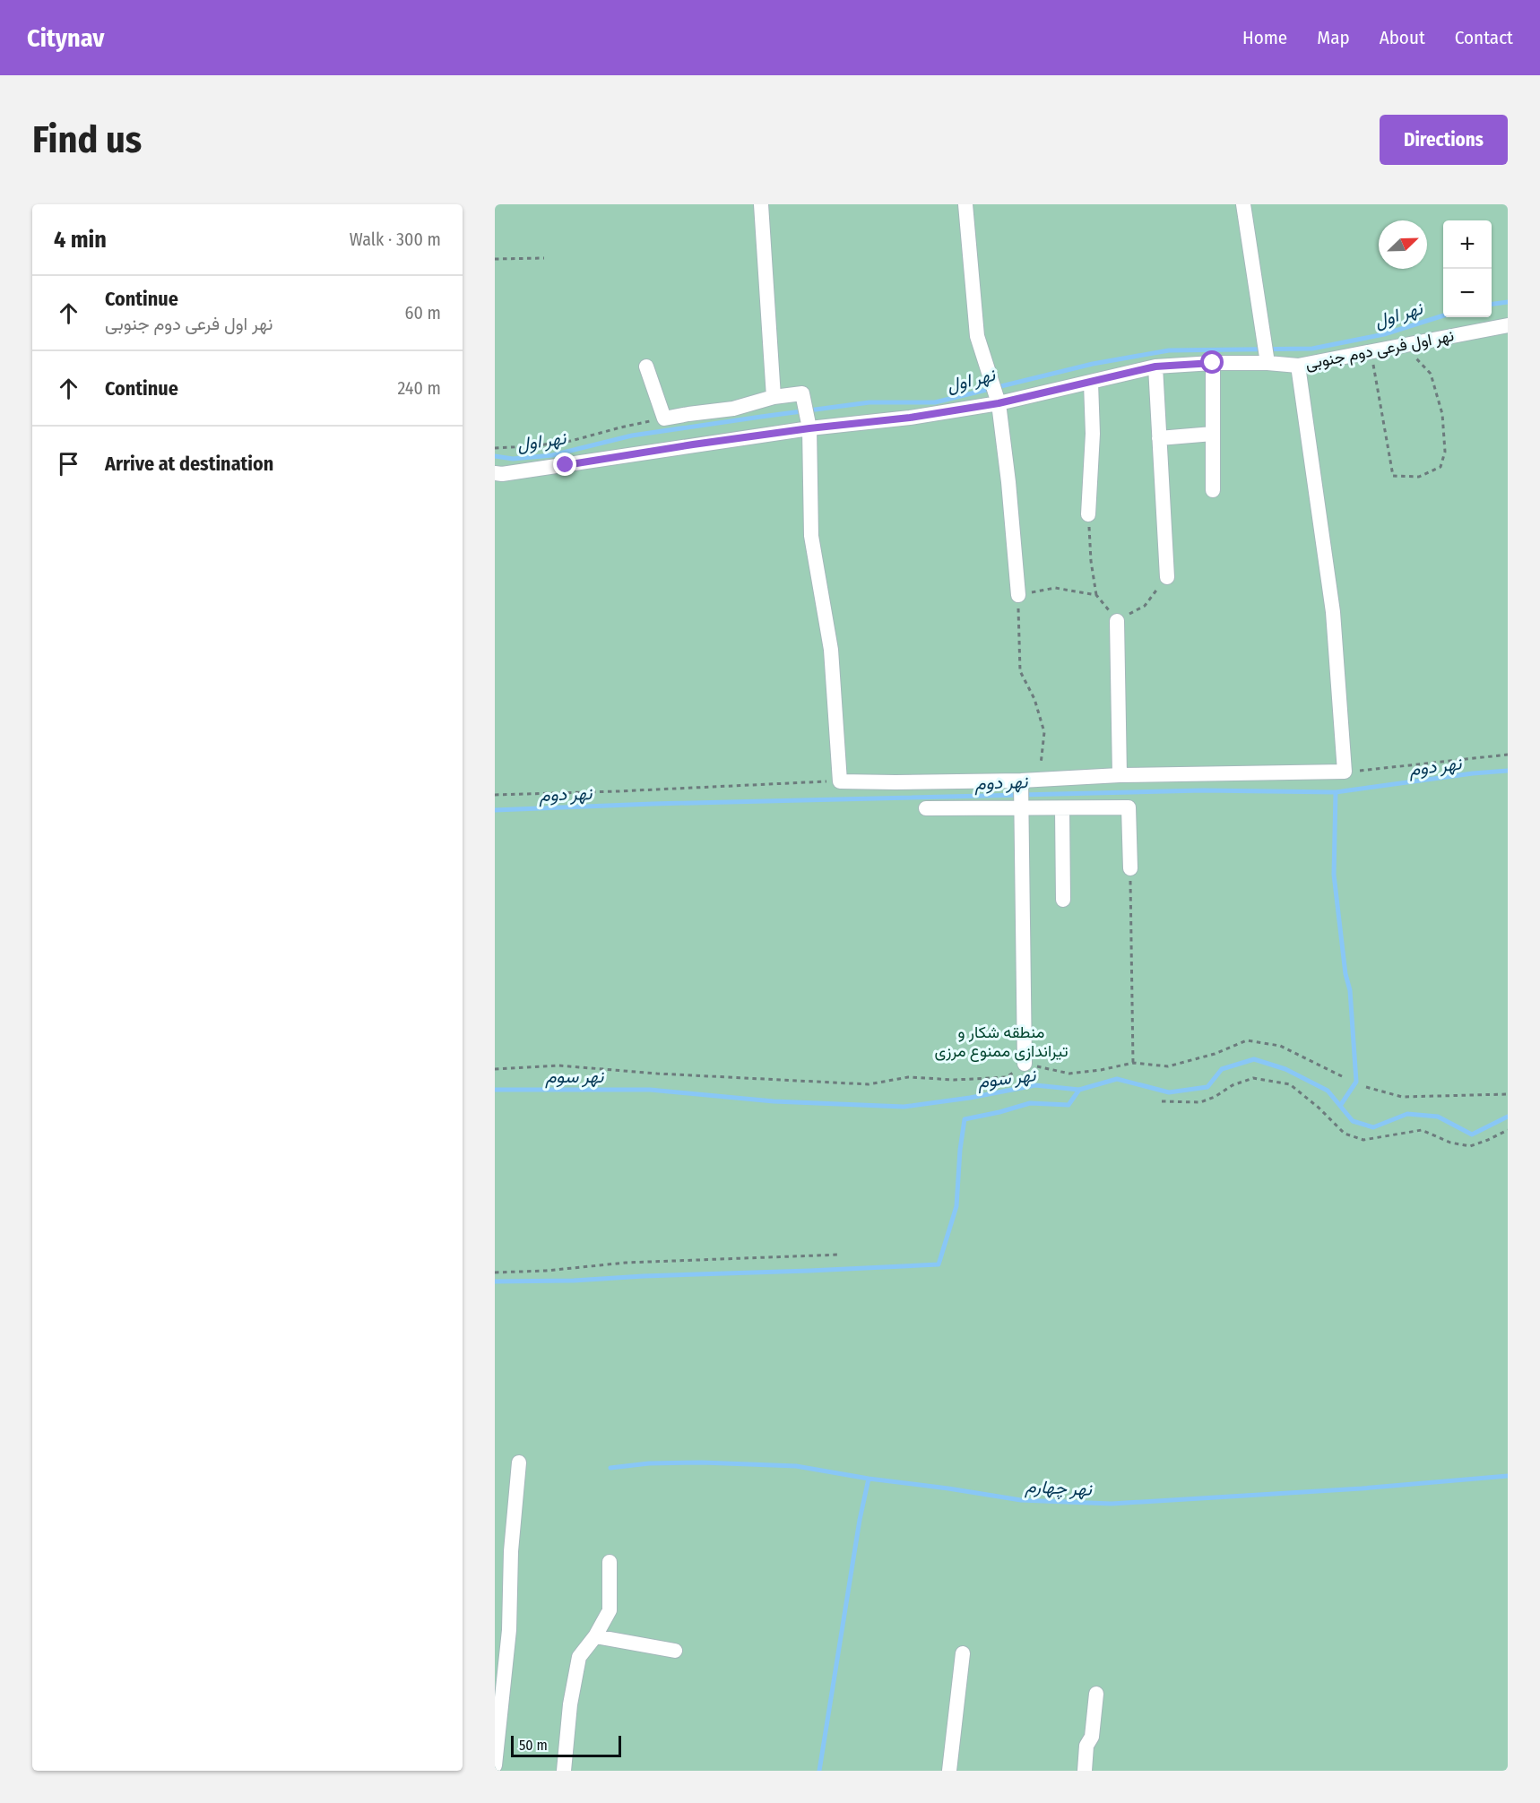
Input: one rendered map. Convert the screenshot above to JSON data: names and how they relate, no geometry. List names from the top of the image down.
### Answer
{
  "streets": {
    "street": ["نهر اول فرعی دوم جنوبی"]
  },
  "water": [
    "نهر اول",
    "نهر دوم",
    "نهر سوم",
    "نهر چهارم"
  ],
  "parks": ["منطقه شکار و تیراندازی ممنوع مرزی"],
  "scale_bar": "50 m",
  "north": "top right",
  "page": {
    "header": "Citynav",
    "nav": [
      "Home",
      "Map",
      "About",
      "Contact"
    ],
    "buttons": "Directions",
    "title": "Find us",
    "heading": ["4 min", "Walk · 300 m"],
    "map_buttons": ["+", "−"],
    "list": [
      ["Continue", "نهر اول فرعی دوم جنوبی", "60 m"],
      ["Continue", "240 m"],
      "Arrive at destination"
    ],
    "scale": "50 m"
  }
}
